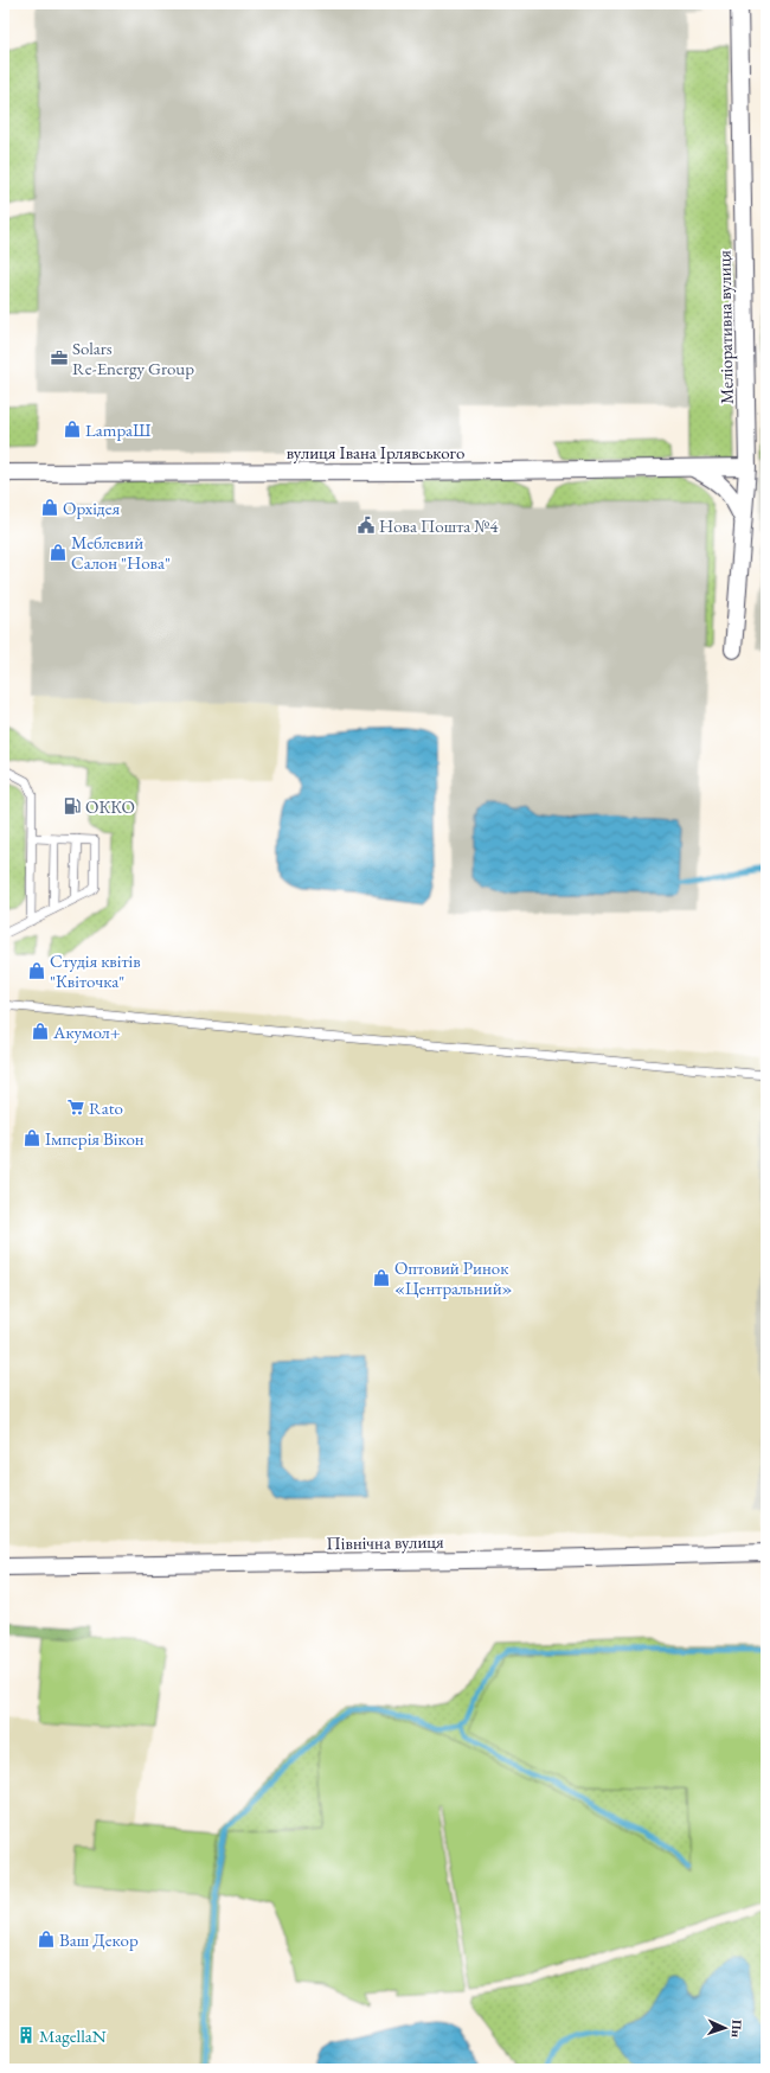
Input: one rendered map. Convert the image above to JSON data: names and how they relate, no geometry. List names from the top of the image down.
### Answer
{
  "streets": {
    "street": ["Меліоративна вулиця", "вулиця Івана Ірлявського", "Північна вулиця"]
  },
  "crossings": [
    ["Меліоративна вулиця", "вулиця Івана Ірлявського"]
  ],
  "places": {
    "office": ["Solars Re-Energy Group"],
    "shop": [
      "LampaШ",
      "Орхідея",
      "Меблевий Салон \"Нова\"",
      "Студія квітів \"Квіточка\"",
      "Акумол+",
      "Імперія Вікон",
      "Оптовий Ринок «Центральний»",
      "Ваш Декор"
    ],
    "public building": ["Нова Пошта №4"],
    "fuel station": ["ОККО"],
    "supermarket": ["Rato"],
    "building": ["MagellaN"]
  },
  "north": "right"
}
